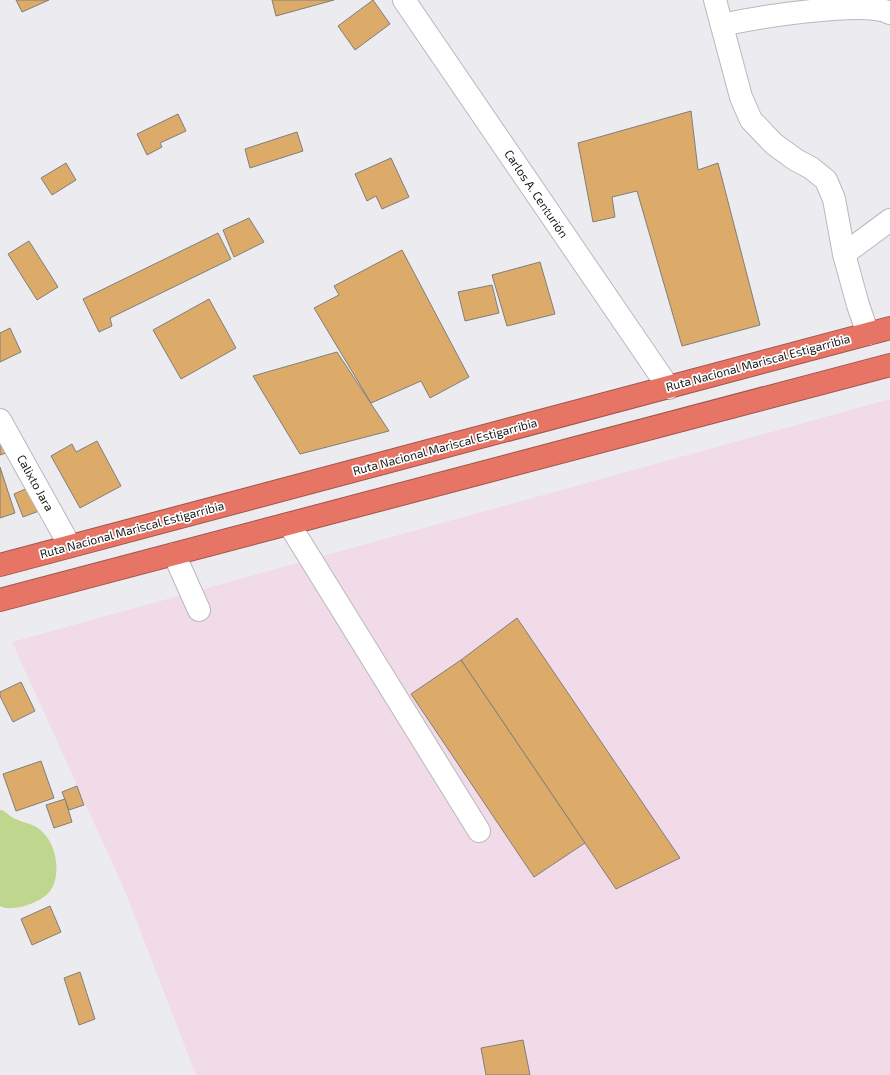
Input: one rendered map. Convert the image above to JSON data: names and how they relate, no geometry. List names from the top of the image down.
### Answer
{
  "streets": {
    "highway": ["Ruta Nacional Mariscal Estigarribia"],
    "street": ["Carlos A. Centurión", "Calixto Jara"]
  },
  "crossings": [
    ["Carlos A. Centurión", "Ruta Nacional Mariscal Estigarribia"],
    ["Ruta Nacional Mariscal Estigarribia", "Calixto Jara"]
  ]
}
